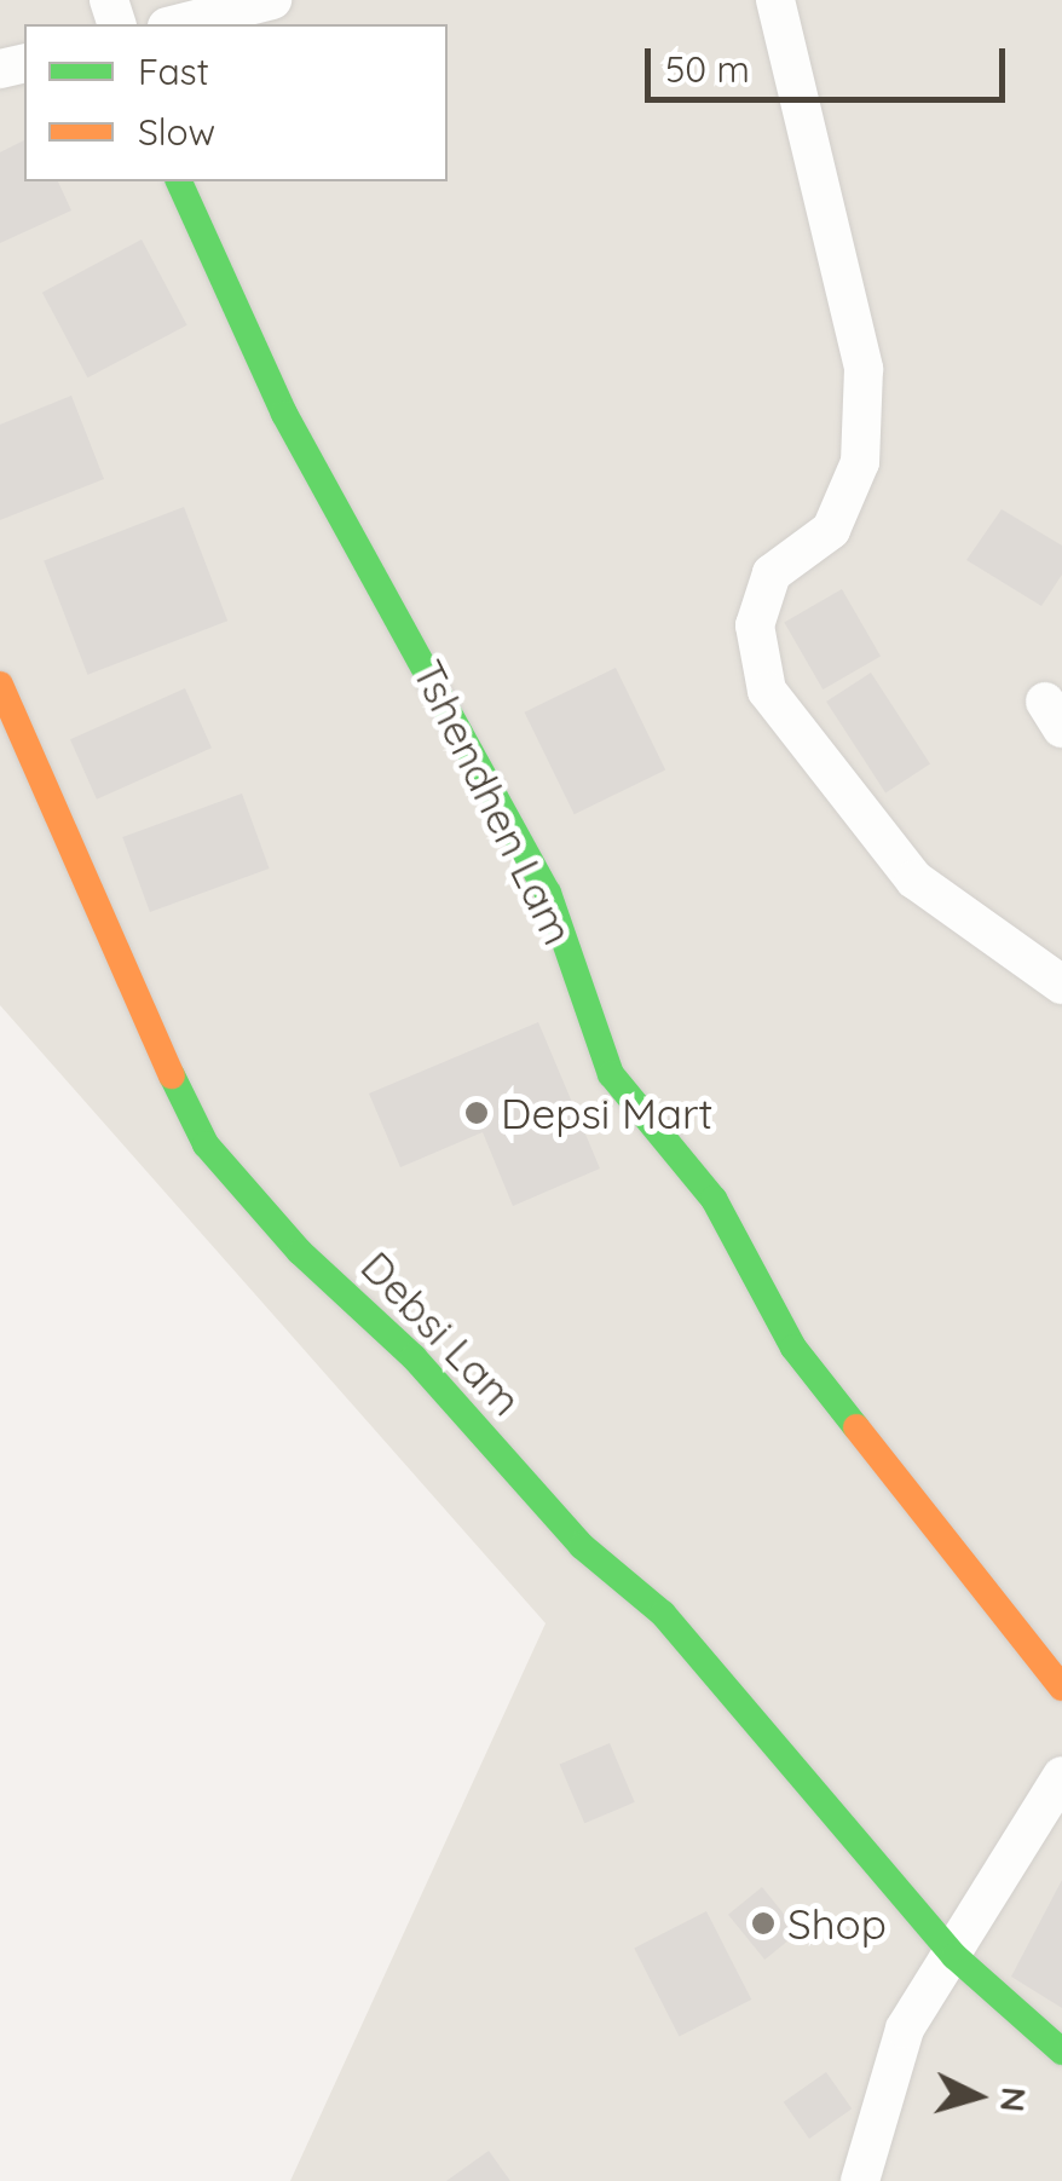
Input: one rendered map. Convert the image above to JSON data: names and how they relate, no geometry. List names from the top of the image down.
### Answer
{
  "streets": {
    "street": ["Tshendhen Lam", "Debsi Lam"]
  },
  "places": ["Depsi Mart", "Shop"],
  "legend": ["Fast", "Slow"],
  "scale_bar": "50 m",
  "north": "right"
}
